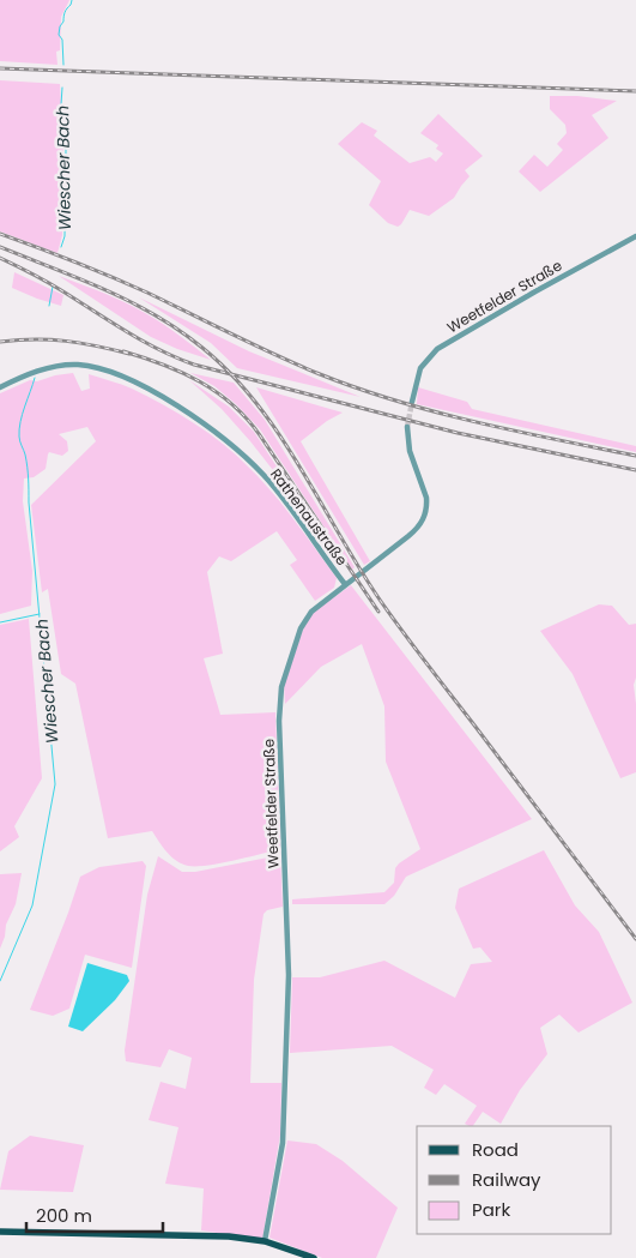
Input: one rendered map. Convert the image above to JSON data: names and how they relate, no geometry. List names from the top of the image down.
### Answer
{
  "streets": {
    "street": ["Weetfelder Straße", "Rathenaustraße"]
  },
  "crossings": [
    ["Weetfelder Straße", "Rathenaustraße"]
  ],
  "water": ["Wiescher Bach"],
  "legend": ["Road", "Railway", "Park"],
  "scale_bar": "200 m"
}
